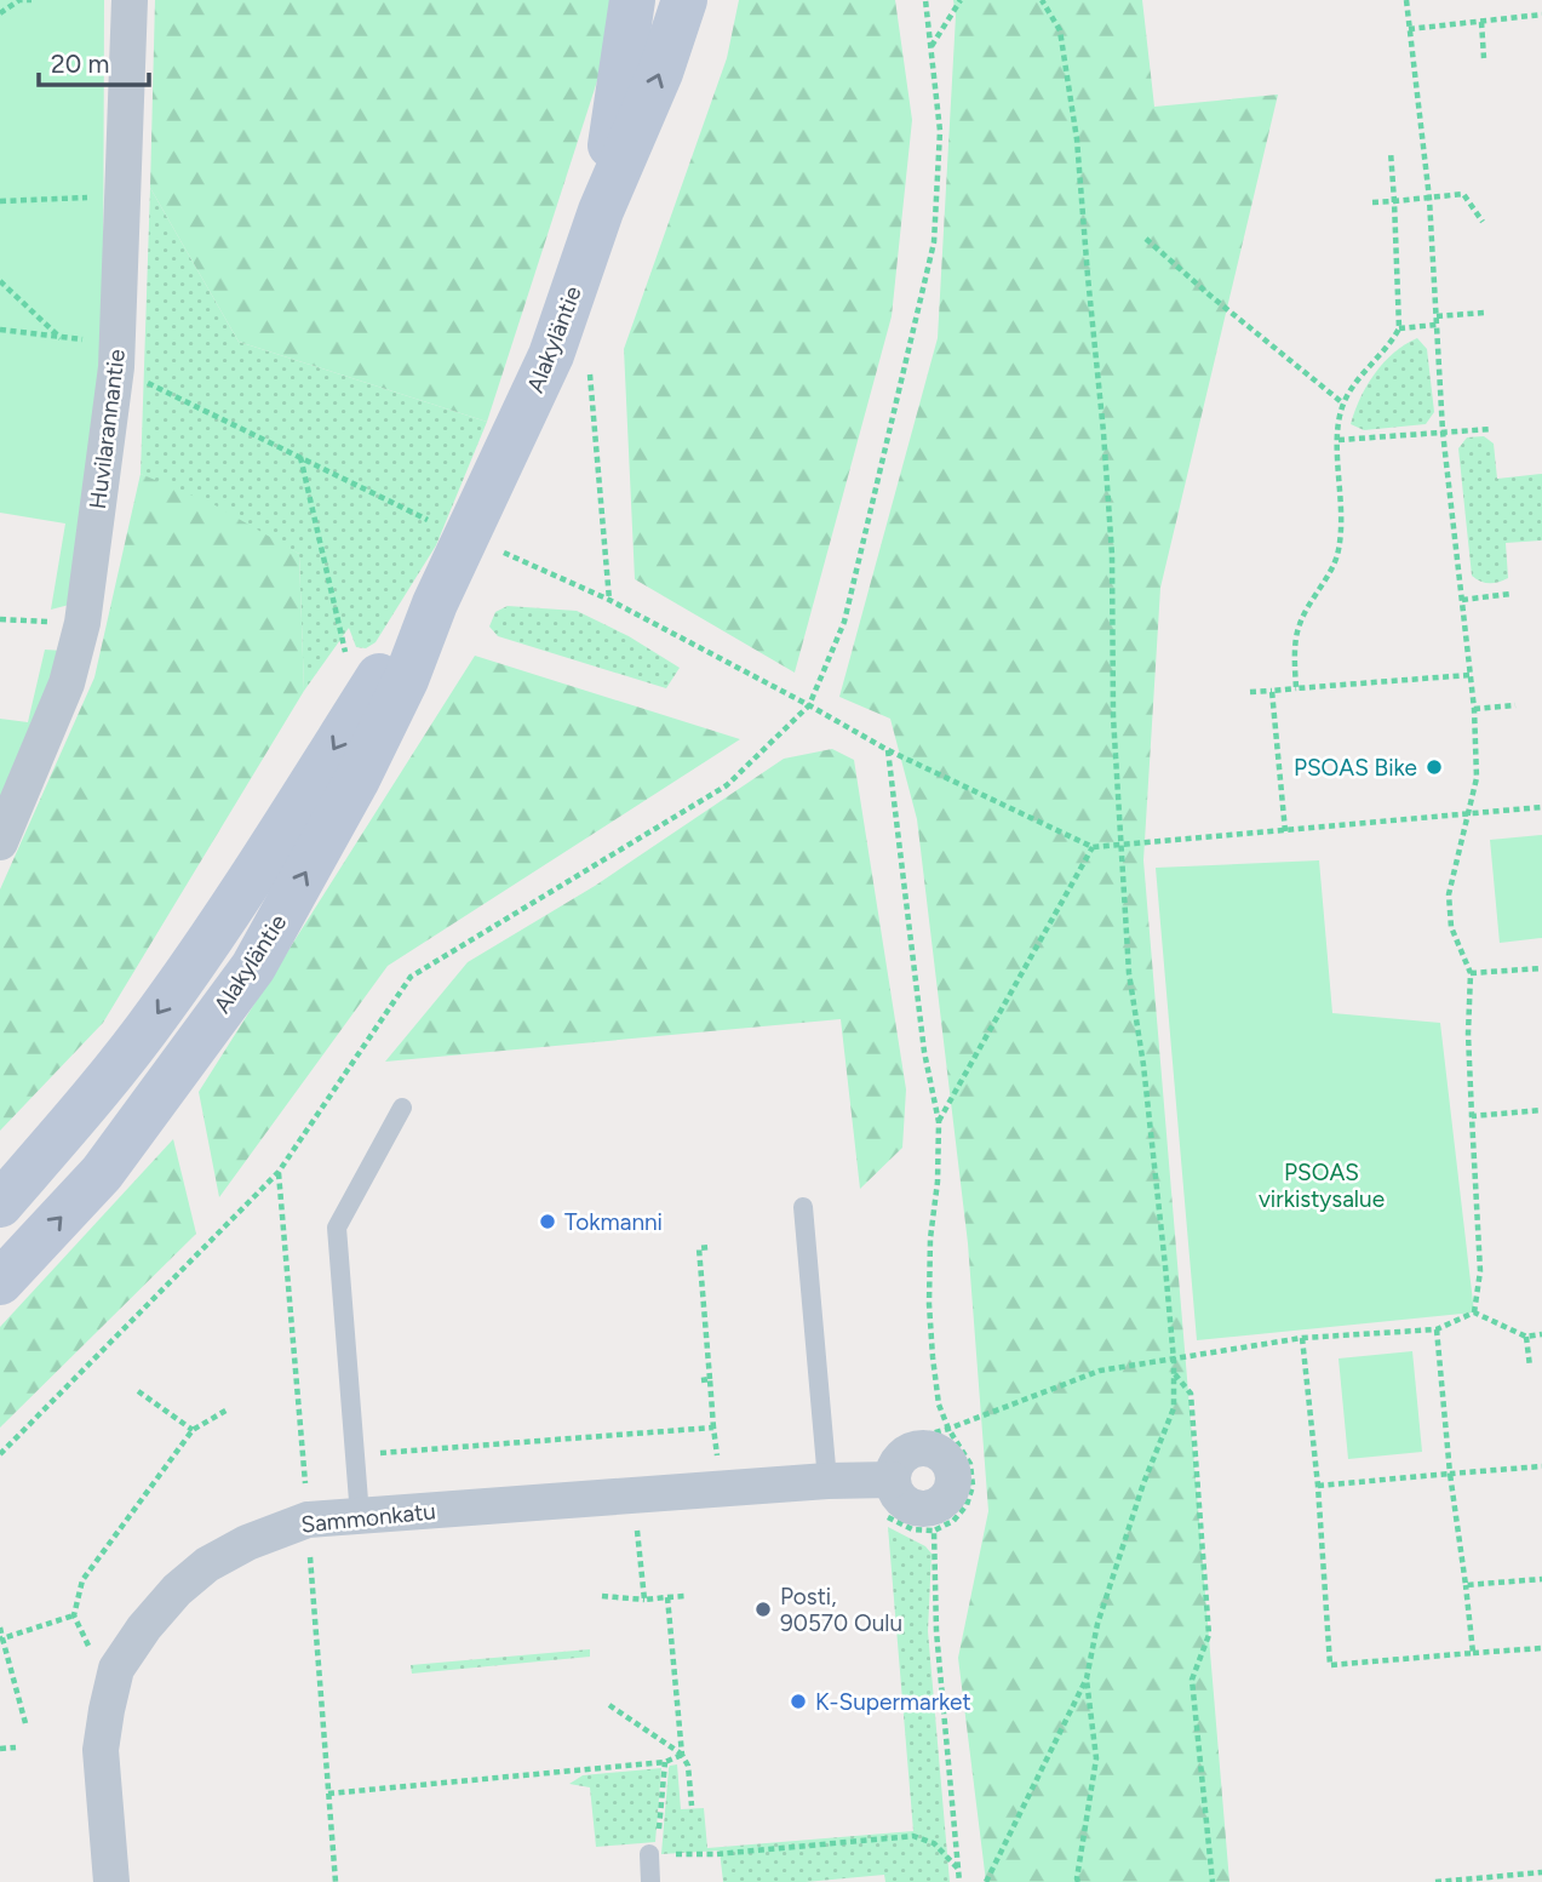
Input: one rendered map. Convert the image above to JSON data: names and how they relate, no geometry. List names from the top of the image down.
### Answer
{
  "streets": {
    "main road": ["Alakyläntie"],
    "street": ["Huvilarannantie", "Sammonkatu"]
  },
  "parks": ["PSOAS virkistysalue"],
  "places": [
    "PSOAS Bike",
    "Tokmanni",
    "Posti, 90570 Oulu",
    "K-Supermarket"
  ],
  "scale_bar": "20 m"
}
